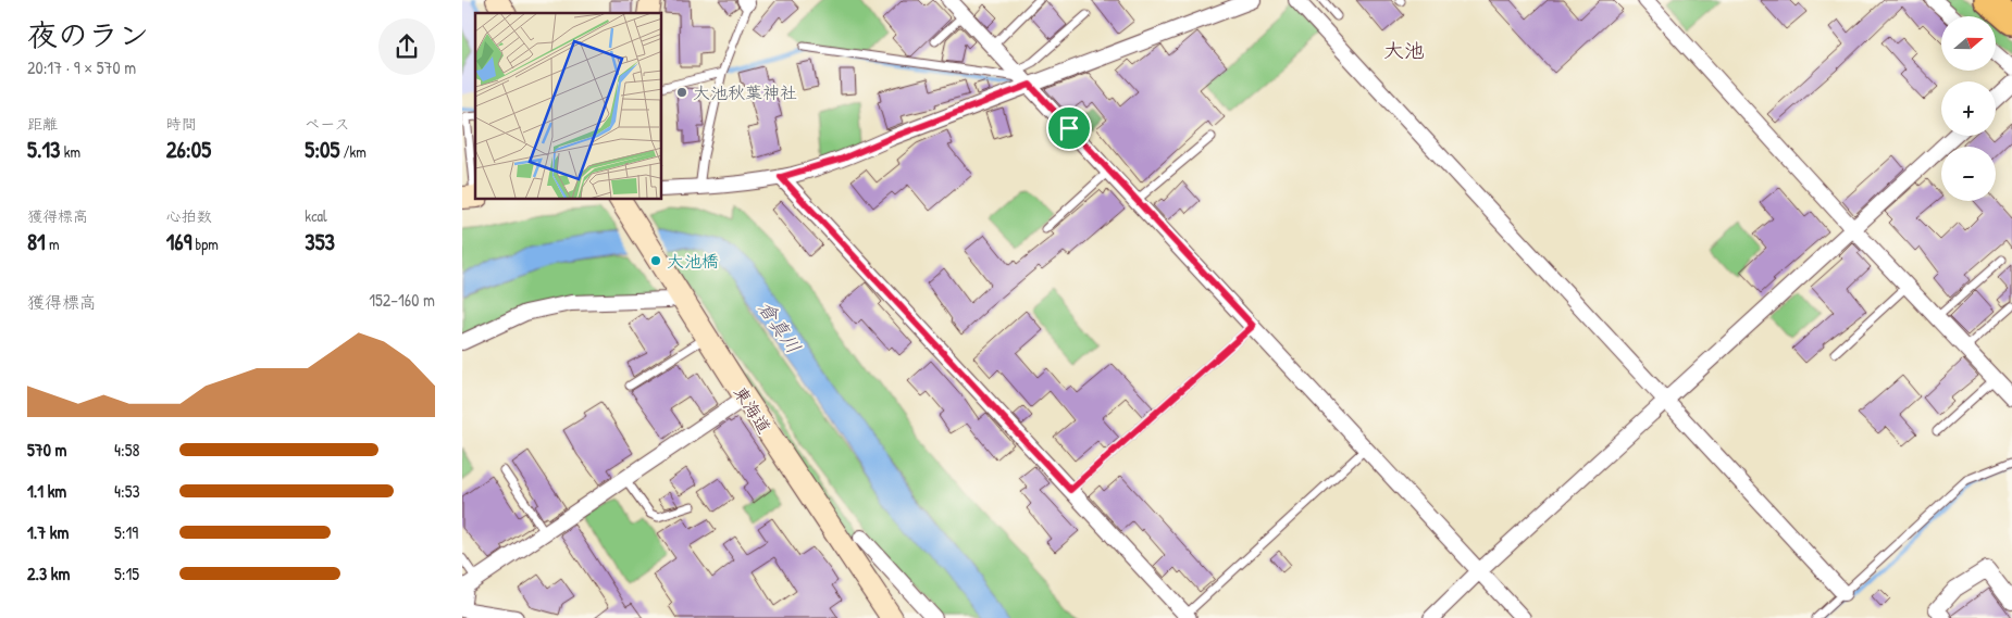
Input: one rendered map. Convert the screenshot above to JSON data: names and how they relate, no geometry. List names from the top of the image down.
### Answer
{
  "streets": {
    "main road": ["東海道"]
  },
  "districts": ["大池"],
  "water": ["倉真川"],
  "places": ["大池秋葉神社", "大池橋"],
  "north": "right",
  "page": {
    "heading": ["夜のラン", "20:17 · 9 × 570 m"],
    "map_buttons": ["+", "−"],
    "stats": [
      ["距離", "5.13 km"],
      ["時間", "26:05"],
      ["ペース", "5:05 /km"],
      ["獲得標高", "81 m"],
      ["心拍数", "169 bpm"],
      ["kcal", "353"]
    ],
    "chart": ["獲得標高", "152–160 m"],
    "list": [
      {
        "name": "570 m",
        "note": "4:58"
      },
      {
        "name": "1.1 km",
        "note": "4:53"
      },
      {
        "name": "1.7 km",
        "note": "5:19"
      },
      {
        "name": "2.3 km",
        "note": "5:15"
      }
    ]
  }
}
